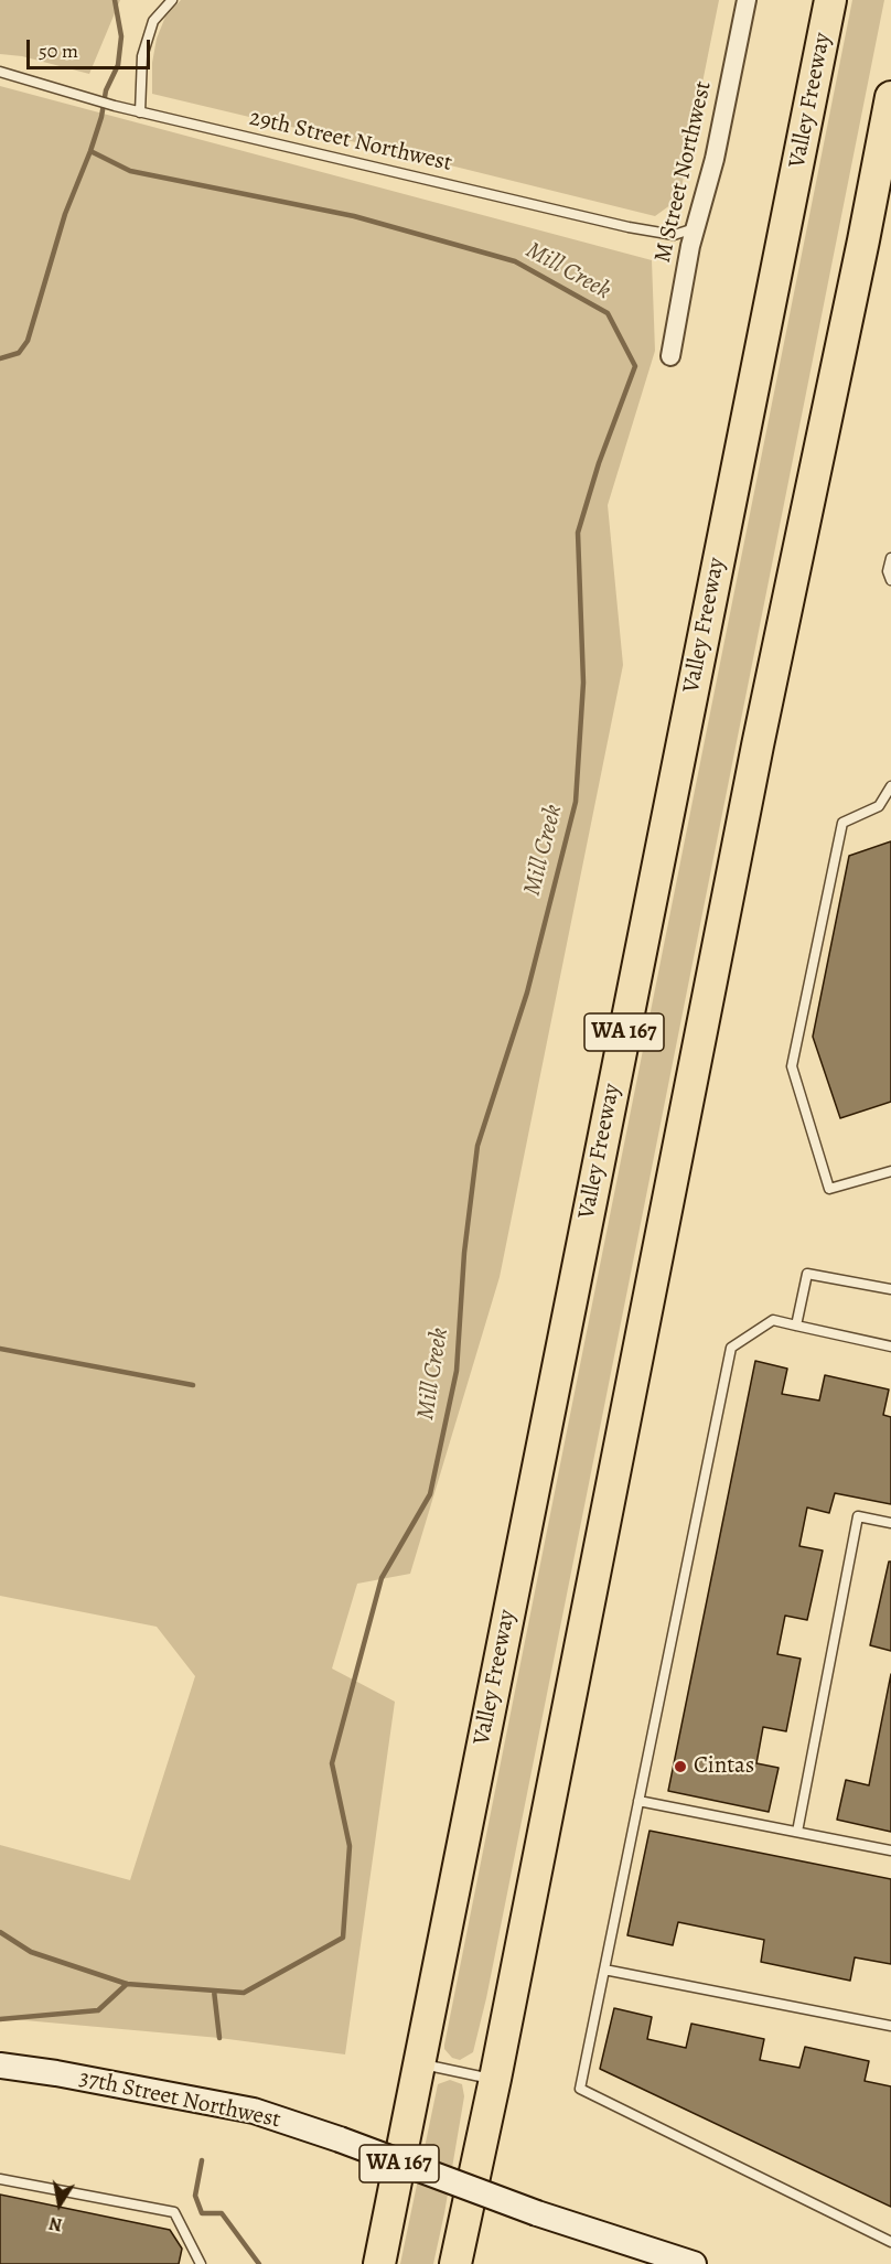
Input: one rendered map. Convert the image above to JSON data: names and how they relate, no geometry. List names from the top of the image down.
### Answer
{
  "streets": {
    "highway": ["Valley Freeway", "WA 167"],
    "main road": ["37th Street Northwest"],
    "street": ["M Street Northwest"],
    "lane": ["29th Street Northwest"]
  },
  "crossings": [
    ["29th Street Northwest", "M Street Northwest"]
  ],
  "water": ["Mill Creek"],
  "places": ["Cintas"],
  "scale_bar": "50 m",
  "north": "bottom"
}
